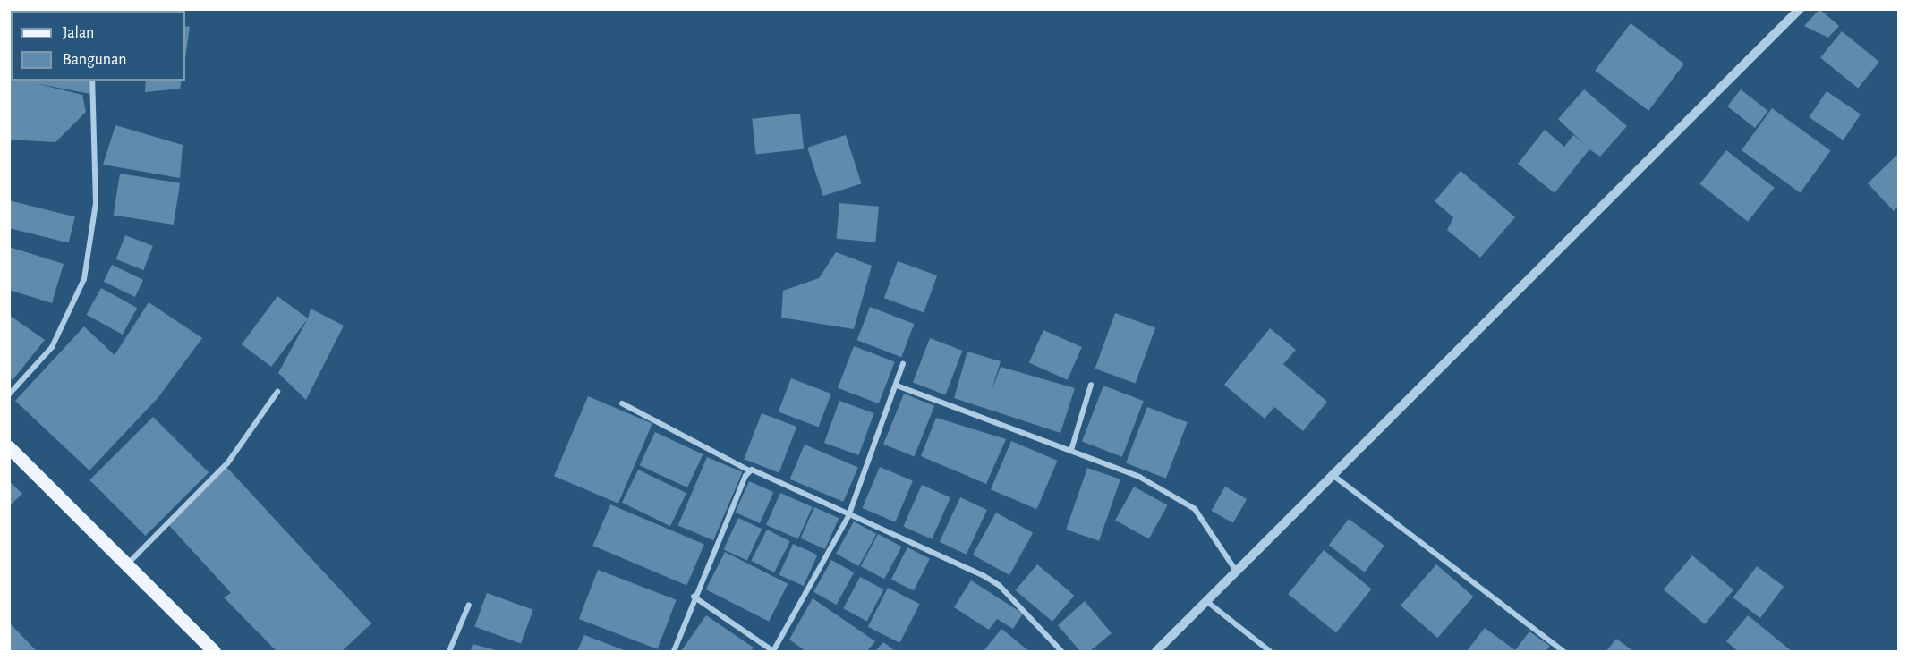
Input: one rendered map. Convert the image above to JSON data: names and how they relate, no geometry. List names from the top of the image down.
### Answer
{
  "legend": ["Jalan", "Bangunan"]
}
